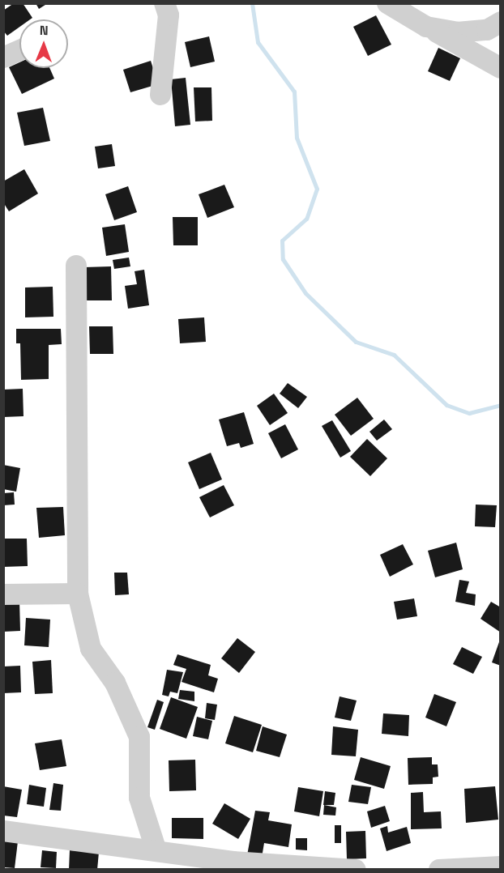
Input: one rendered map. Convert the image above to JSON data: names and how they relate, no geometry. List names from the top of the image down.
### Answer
{
  "north": "top"
}
